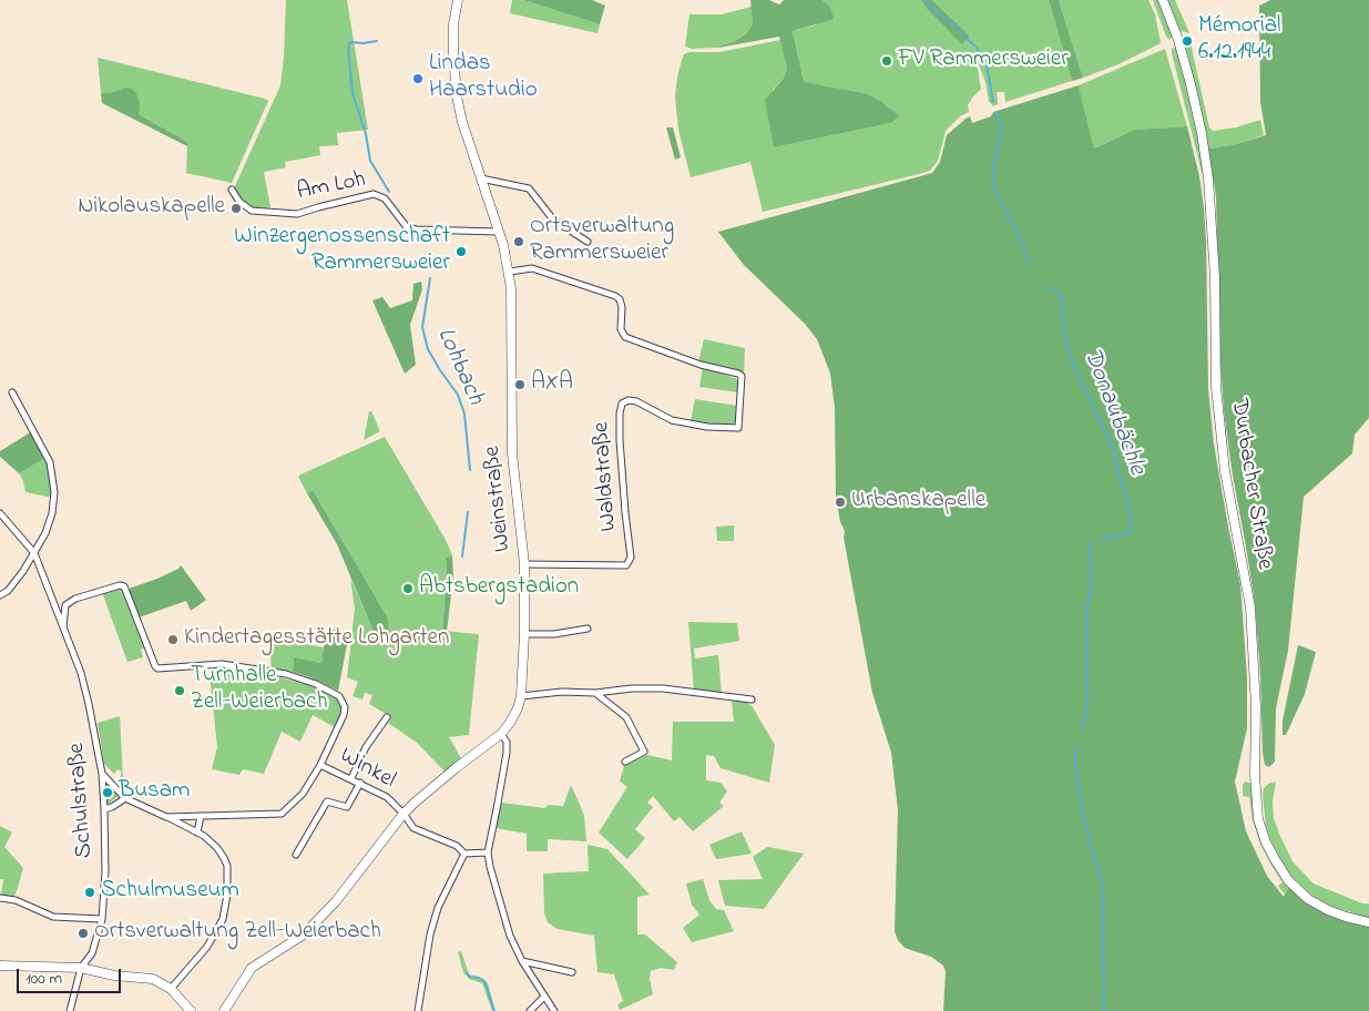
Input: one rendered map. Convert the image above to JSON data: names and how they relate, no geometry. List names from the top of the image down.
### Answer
{
  "streets": {
    "street": [
      "Am Loh",
      "Waldstraße",
      "Durbacher Straße",
      "Weinstraße",
      "Winkel",
      "Schulstraße"
    ]
  },
  "crossings": [
    ["Am Loh", "Weinstraße"],
    ["Waldstraße", "Weinstraße"],
    ["Weinstraße", "Winkel"],
    ["Winkel", "Schulstraße"]
  ],
  "water": ["Lohbach", "Donaubächle"],
  "places": [
    "Mémorial 6.12.1944",
    "FV Rammersweier",
    "Lindas Haarstudio",
    "Nikolauskapelle",
    "Ortsverwaltung Rammersweier",
    "Winzergenossenschaft Rammersweier",
    "AXA",
    "Urbanskapelle",
    "Abtsbergstadion",
    "Kindertagesstätte Lohgarten",
    "Turnhalle Zell-Weierbach",
    "Busam",
    "Schulmuseum",
    "Ortsverwaltung Zell-Weierbach"
  ],
  "scale_bar": "100 m"
}
